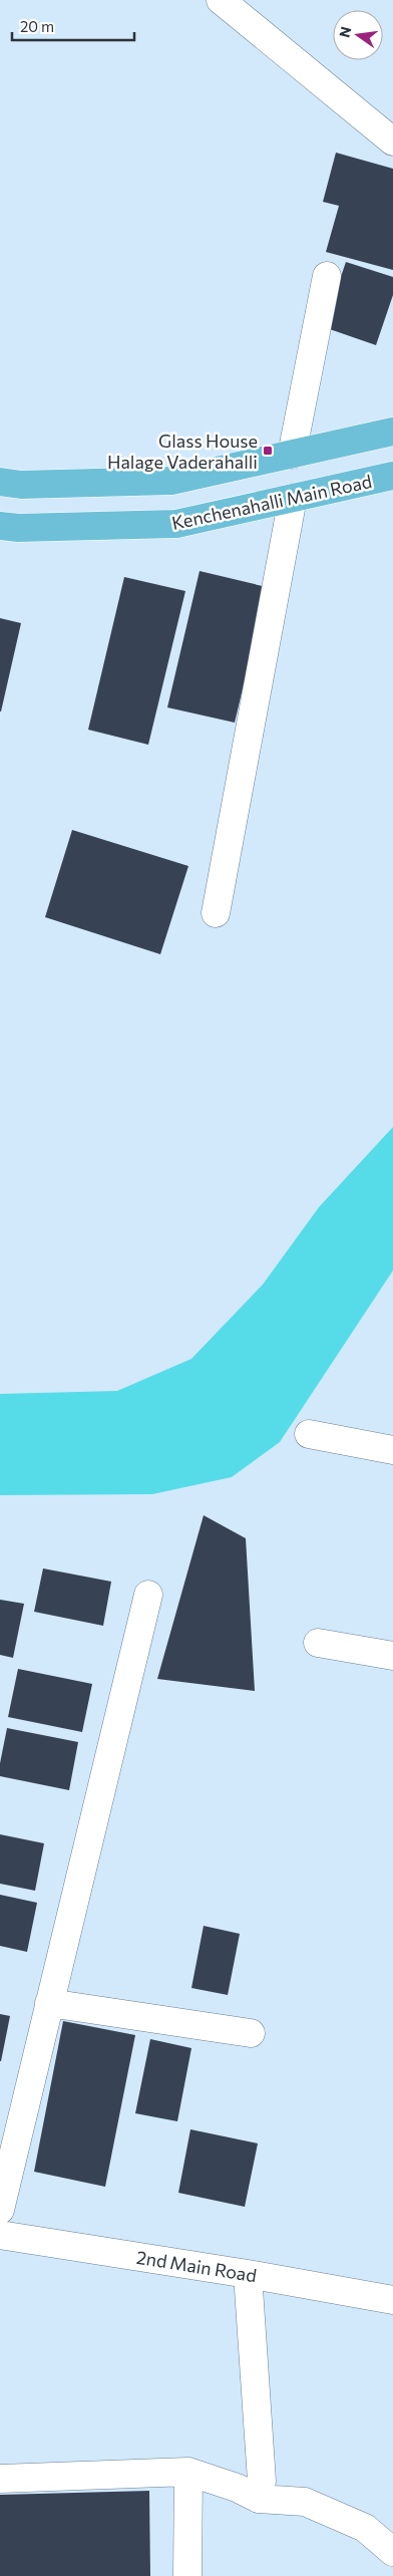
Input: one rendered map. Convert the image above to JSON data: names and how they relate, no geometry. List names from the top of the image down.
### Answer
{
  "streets": {
    "main road": ["Kenchenahalli Main Road"],
    "street": ["2nd Main Road"]
  },
  "places": {
    "transit": ["Glass House Halage Vaderahalli"]
  },
  "scale_bar": "20 m",
  "north": "left"
}
